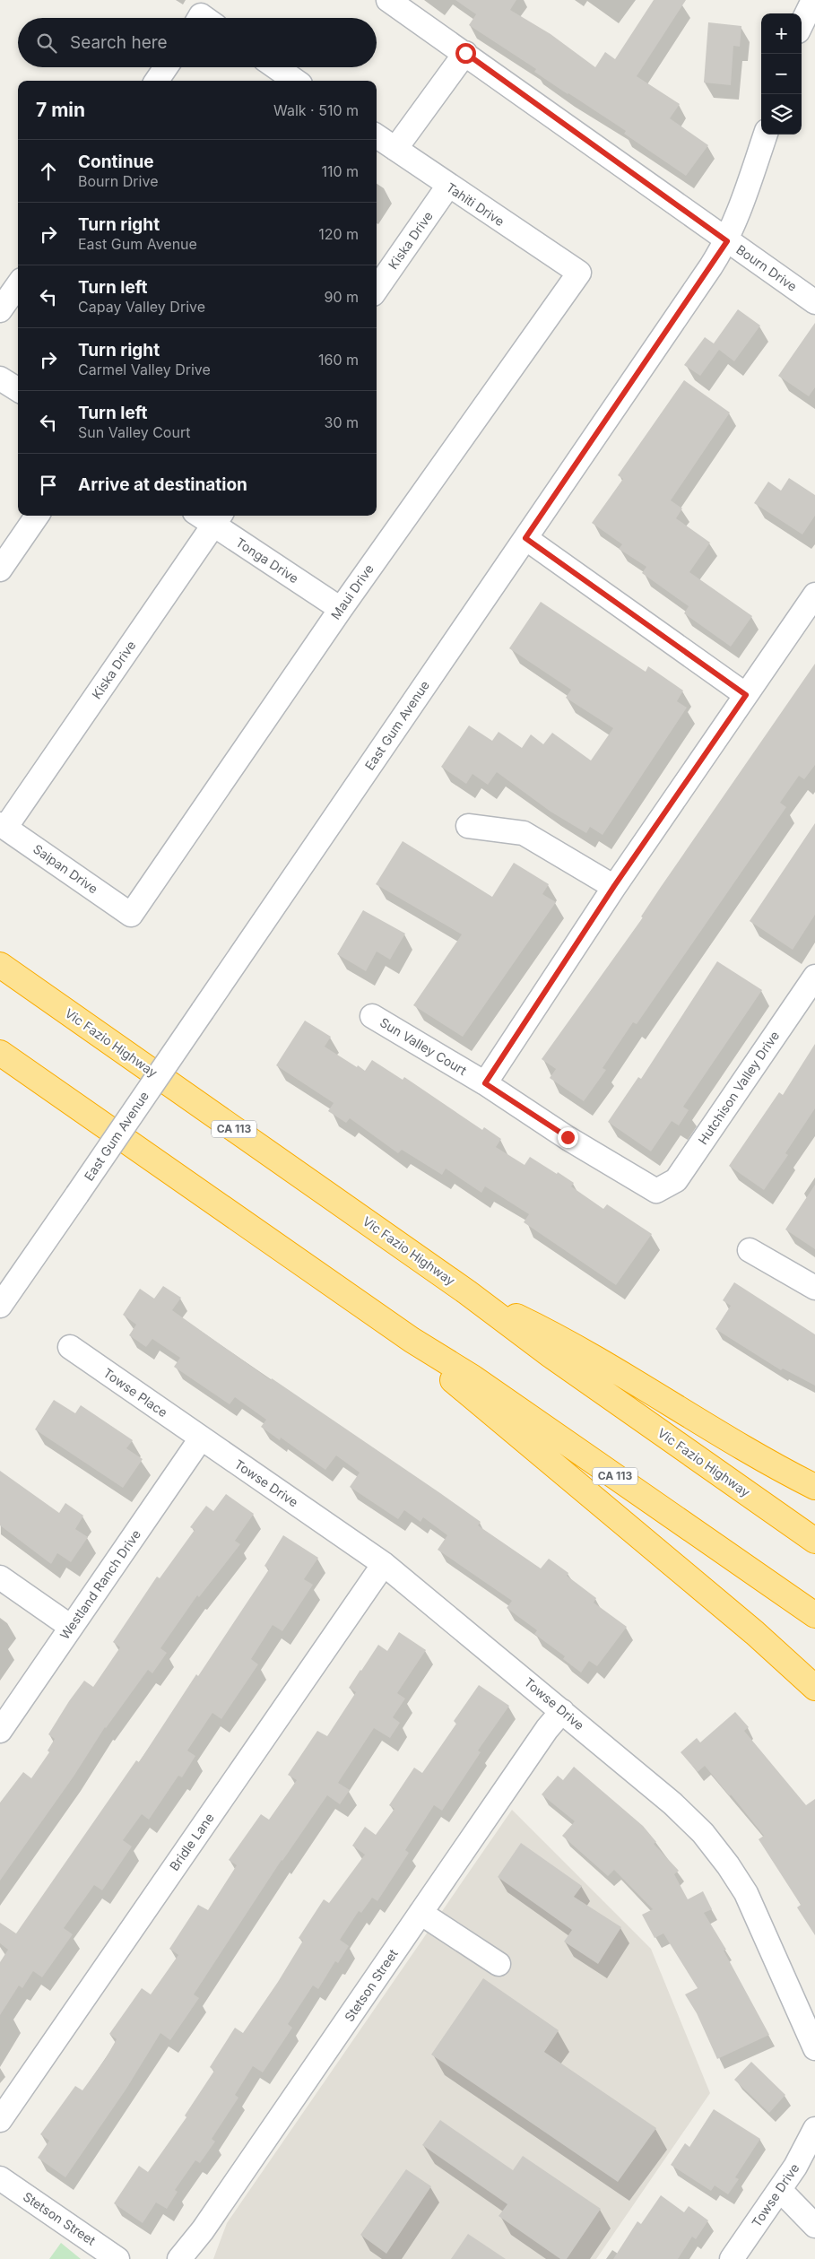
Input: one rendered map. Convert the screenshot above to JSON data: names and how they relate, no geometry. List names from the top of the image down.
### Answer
{
  "streets": {
    "highway": ["Vic Fazio Highway", "CA 113"],
    "street": [
      "Tahiti Drive",
      "Kiska Drive",
      "Bourn Drive",
      "Tonga Drive",
      "Maui Drive",
      "East Gum Avenue",
      "Saipan Drive",
      "Sun Valley Court",
      "Hutchison Valley Drive",
      "Towse Place",
      "Towse Drive",
      "Westland Ranch Drive",
      "Bridle Lane",
      "Stetson Street"
    ]
  },
  "crossings": [
    ["Tahiti Drive", "Kiska Drive"],
    ["Tahiti Drive", "Maui Drive"],
    ["Kiska Drive", "Tonga Drive"],
    ["Kiska Drive", "Saipan Drive"],
    ["Bourn Drive", "East Gum Avenue"],
    ["Tonga Drive", "Maui Drive"],
    ["Maui Drive", "Saipan Drive"],
    ["Sun Valley Court", "Hutchison Valley Drive"],
    ["Towse Place", "Towse Drive"],
    ["Towse Place", "Westland Ranch Drive"],
    ["Towse Drive", "Westland Ranch Drive"],
    ["Towse Drive", "Bridle Lane"],
    ["Towse Drive", "Stetson Street"]
  ],
  "page": {
    "map_buttons": ["+", "−"],
    "search": "Search here",
    "heading": ["7 min", "Walk · 510 m"],
    "list": [
      ["Continue", "Bourn Drive", "110 m"],
      ["Turn right", "East Gum Avenue", "120 m"],
      ["Turn left", "Capay Valley Drive", "90 m"],
      ["Turn right", "Carmel Valley Drive", "160 m"],
      ["Turn left", "Sun Valley Court", "30 m"],
      "Arrive at destination"
    ]
  }
}
